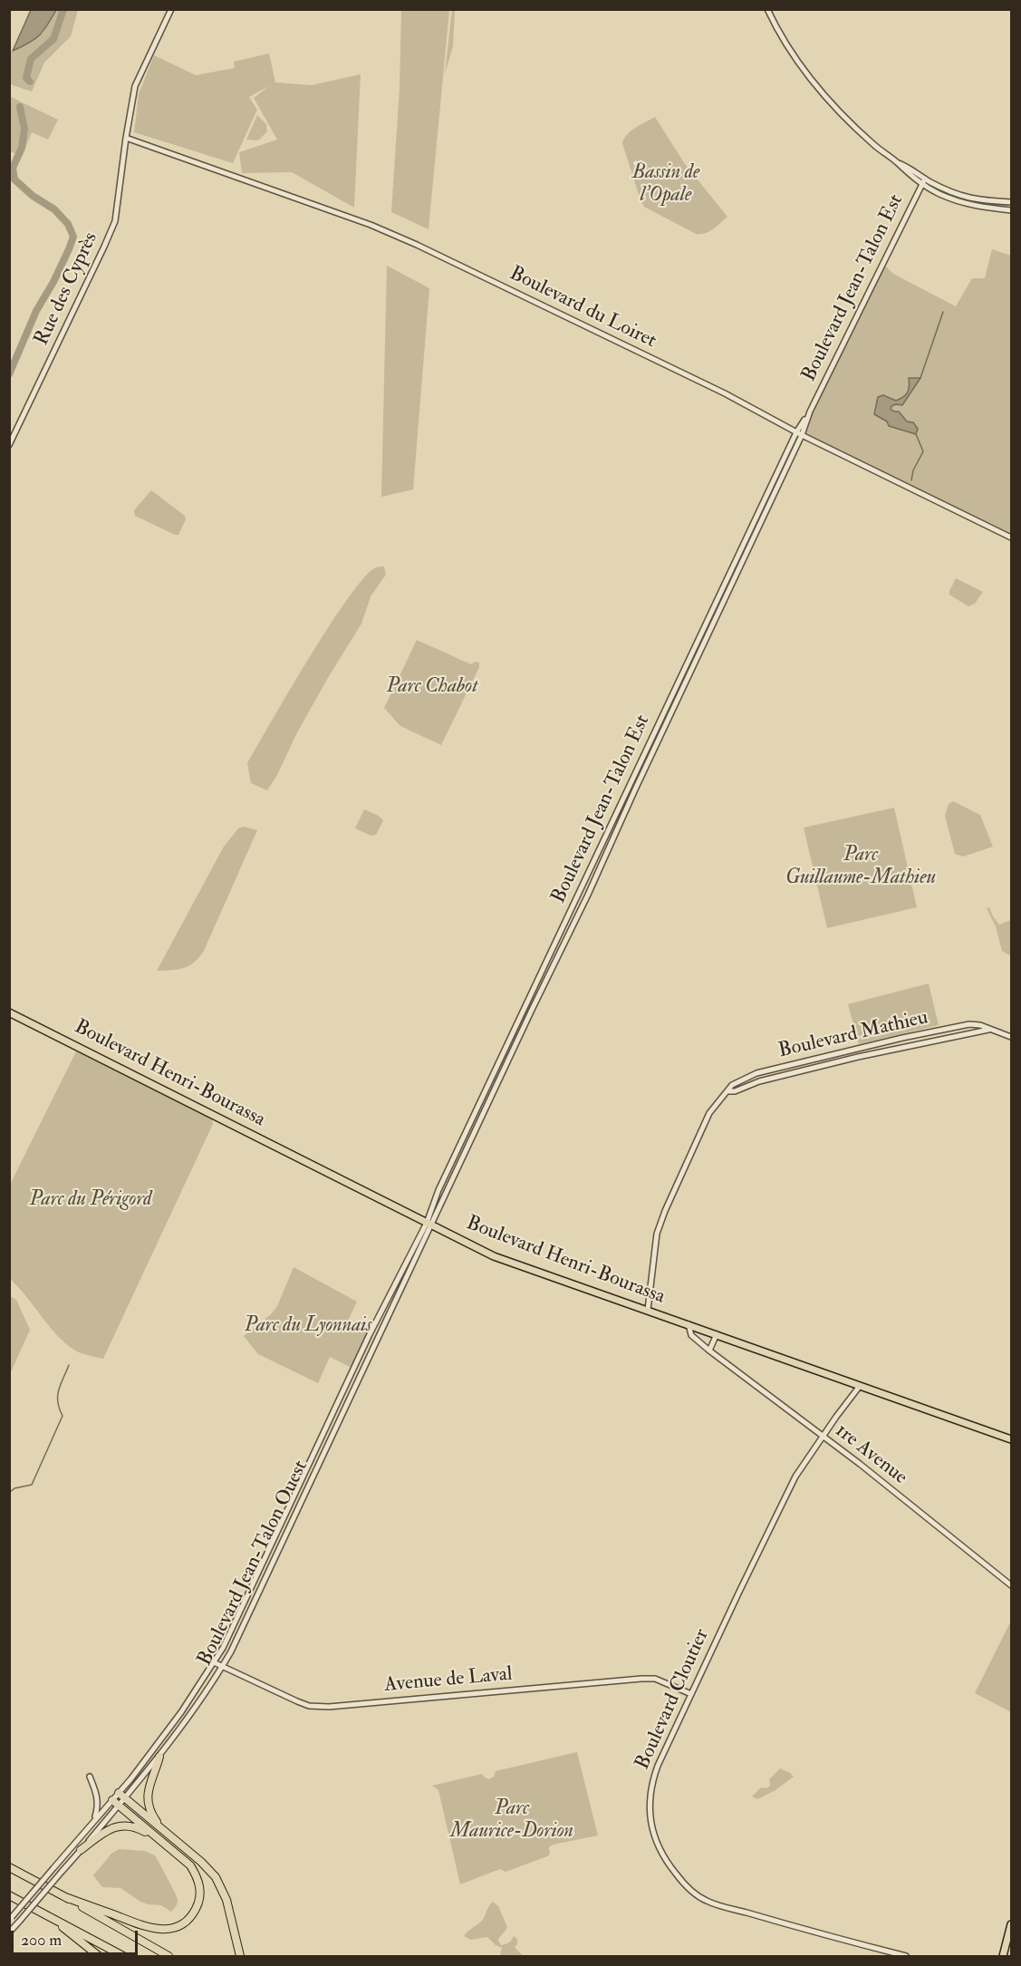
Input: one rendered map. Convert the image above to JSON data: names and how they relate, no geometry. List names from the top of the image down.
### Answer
{
  "streets": {
    "main road": ["Boulevard Henri-Bourassa"],
    "street": [
      "Boulevard Jean-Talon Est",
      "Rue des Cyprès",
      "Boulevard du Loiret",
      "Boulevard Mathieu",
      "1re Avenue",
      "Boulevard Jean-Talon Ouest",
      "Avenue de Laval",
      "Boulevard Cloutier"
    ]
  },
  "crossings": [
    ["Boulevard Jean-Talon Est", "Boulevard du Loiret"],
    ["Boulevard Jean-Talon Est", "Boulevard Henri-Bourassa"],
    ["Boulevard Jean-Talon Est", "Boulevard Jean-Talon Ouest"],
    ["Rue des Cyprès", "Boulevard du Loiret"],
    ["Boulevard Mathieu", "Boulevard Henri-Bourassa"],
    ["Boulevard Henri-Bourassa", "1re Avenue"],
    ["Boulevard Henri-Bourassa", "Boulevard Jean-Talon Ouest"],
    ["Boulevard Henri-Bourassa", "Boulevard Cloutier"],
    ["1re Avenue", "Boulevard Cloutier"],
    ["Boulevard Jean-Talon Ouest", "Avenue de Laval"],
    ["Avenue de Laval", "Boulevard Cloutier"]
  ],
  "parks": [
    "Bassin de l'Opale",
    "Parc Chabot",
    "Parc Guillaume-Mathieu",
    "Parc du Périgord",
    "Parc du Lyonnais",
    "Parc Maurice-Dorion"
  ],
  "scale_bar": "200 m"
}
